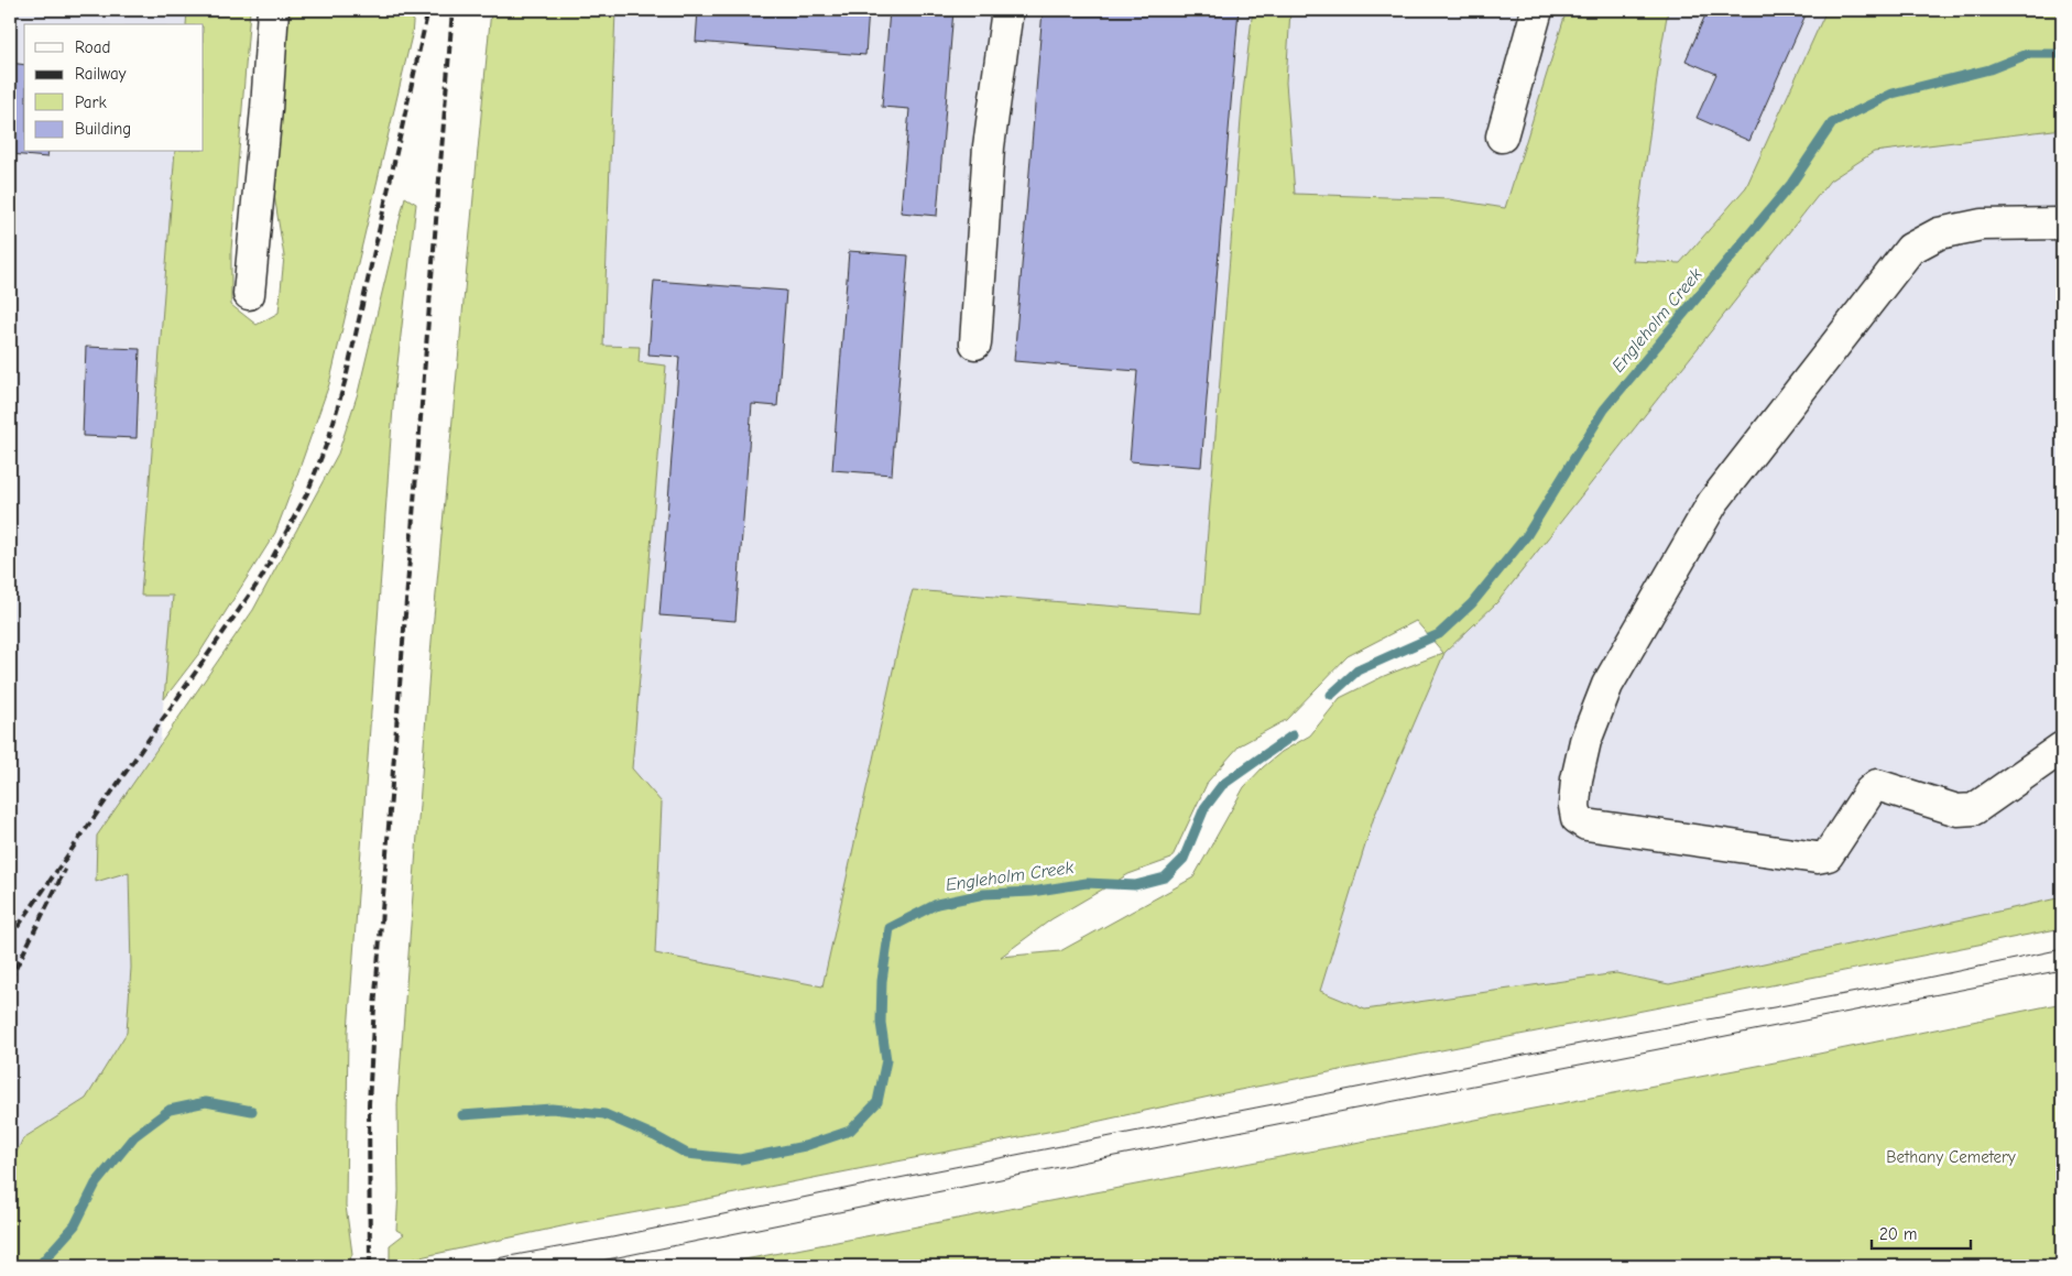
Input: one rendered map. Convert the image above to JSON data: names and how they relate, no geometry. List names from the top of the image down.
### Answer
{
  "water": ["Engleholm Creek"],
  "parks": ["Bethany Cemetery"],
  "legend": [
    "Road",
    "Railway",
    "Park",
    "Building"
  ],
  "scale_bar": "20 m"
}
